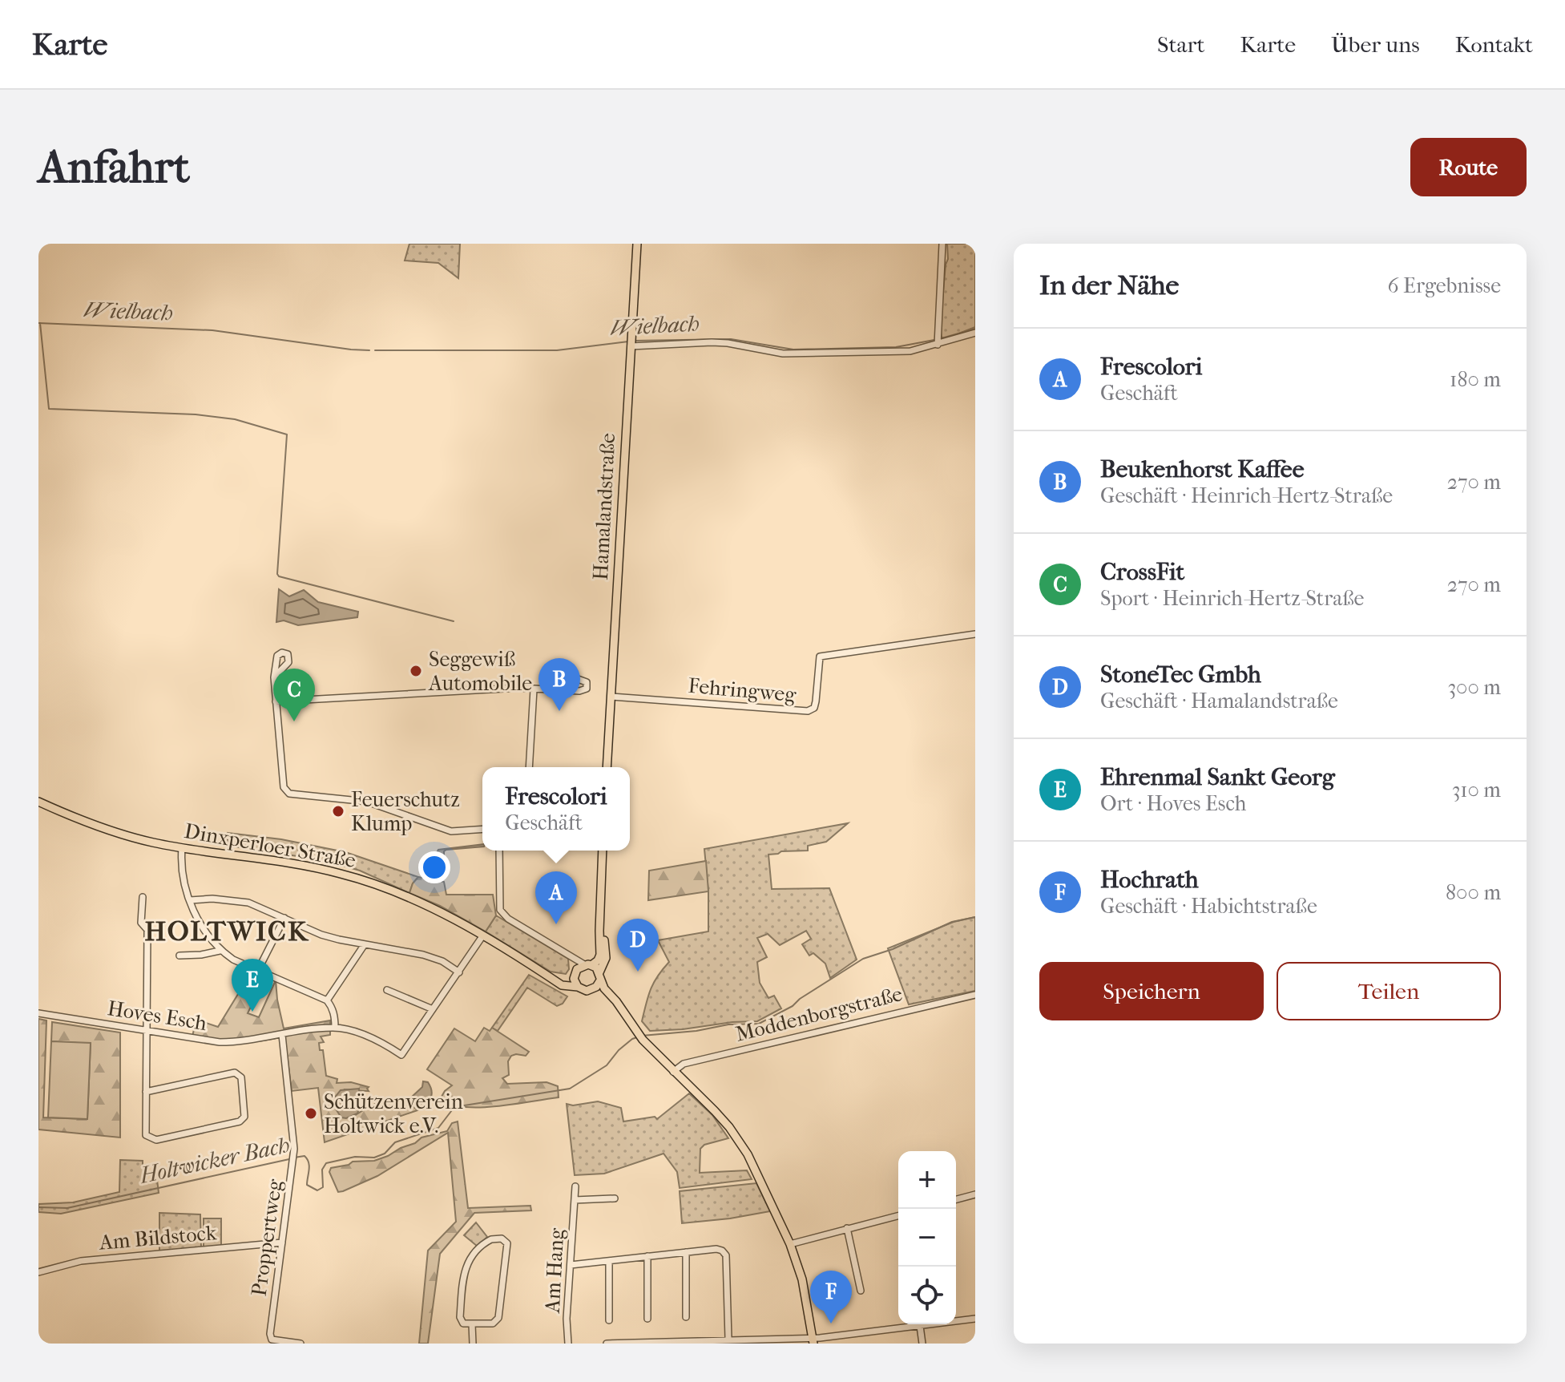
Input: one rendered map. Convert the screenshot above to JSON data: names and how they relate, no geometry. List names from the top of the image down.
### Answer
{
  "streets": {
    "main road": ["Hamalandstraße", "Dinxperloer Straße"],
    "street": [
      "Fehringweg",
      "Moddenborgstraße",
      "Hoves Esch",
      "Am Bildstock",
      "Proppertweg",
      "Am Hang"
    ]
  },
  "crossings": [
    ["Hamalandstraße", "Fehringweg"],
    ["Dinxperloer Straße", "Hoves Esch"],
    ["Hoves Esch", "Proppertweg"],
    ["Am Bildstock", "Proppertweg"]
  ],
  "districts": ["HOLTWICK"],
  "water": ["Wielbach", "Holtwicker Bach"],
  "places": ["Seggewiß Automobile", "Feuerschutz Klump", "Schützenverein Holtwick e.V."],
  "page": {
    "header": "Karte",
    "nav": [
      "Start",
      "Karte",
      "Über uns",
      "Kontakt"
    ],
    "buttons": [
      "Route",
      ["Speichern", "Teilen"]
    ],
    "title": "Anfahrt",
    "heading": ["In der Nähe", "6 Ergebnisse"],
    "list": [
      {
        "mark": "A",
        "name": "Frescolori",
        "note": "Geschäft",
        "value": "180 m"
      },
      {
        "mark": "B",
        "name": "Beukenhorst Kaffee",
        "note": "Geschäft · Heinrich-Hertz-Straße",
        "value": "270 m"
      },
      {
        "mark": "C",
        "name": "CrossFit",
        "note": "Sport · Heinrich-Hertz-Straße",
        "value": "270 m"
      },
      {
        "mark": "D",
        "name": "StoneTec Gmbh",
        "note": "Geschäft · Hamalandstraße",
        "value": "300 m"
      },
      {
        "mark": "E",
        "name": "Ehrenmal Sankt Georg",
        "note": "Ort · Hoves Esch",
        "value": "310 m"
      },
      {
        "mark": "F",
        "name": "Hochrath",
        "note": "Geschäft · Habichtstraße",
        "value": "800 m"
      }
    ],
    "pins": [
      "B",
      "C",
      "A",
      "D",
      "E",
      "F"
    ],
    "popup": ["Frescolori", "Geschäft"],
    "map_buttons": ["+", "−"]
  }
}
